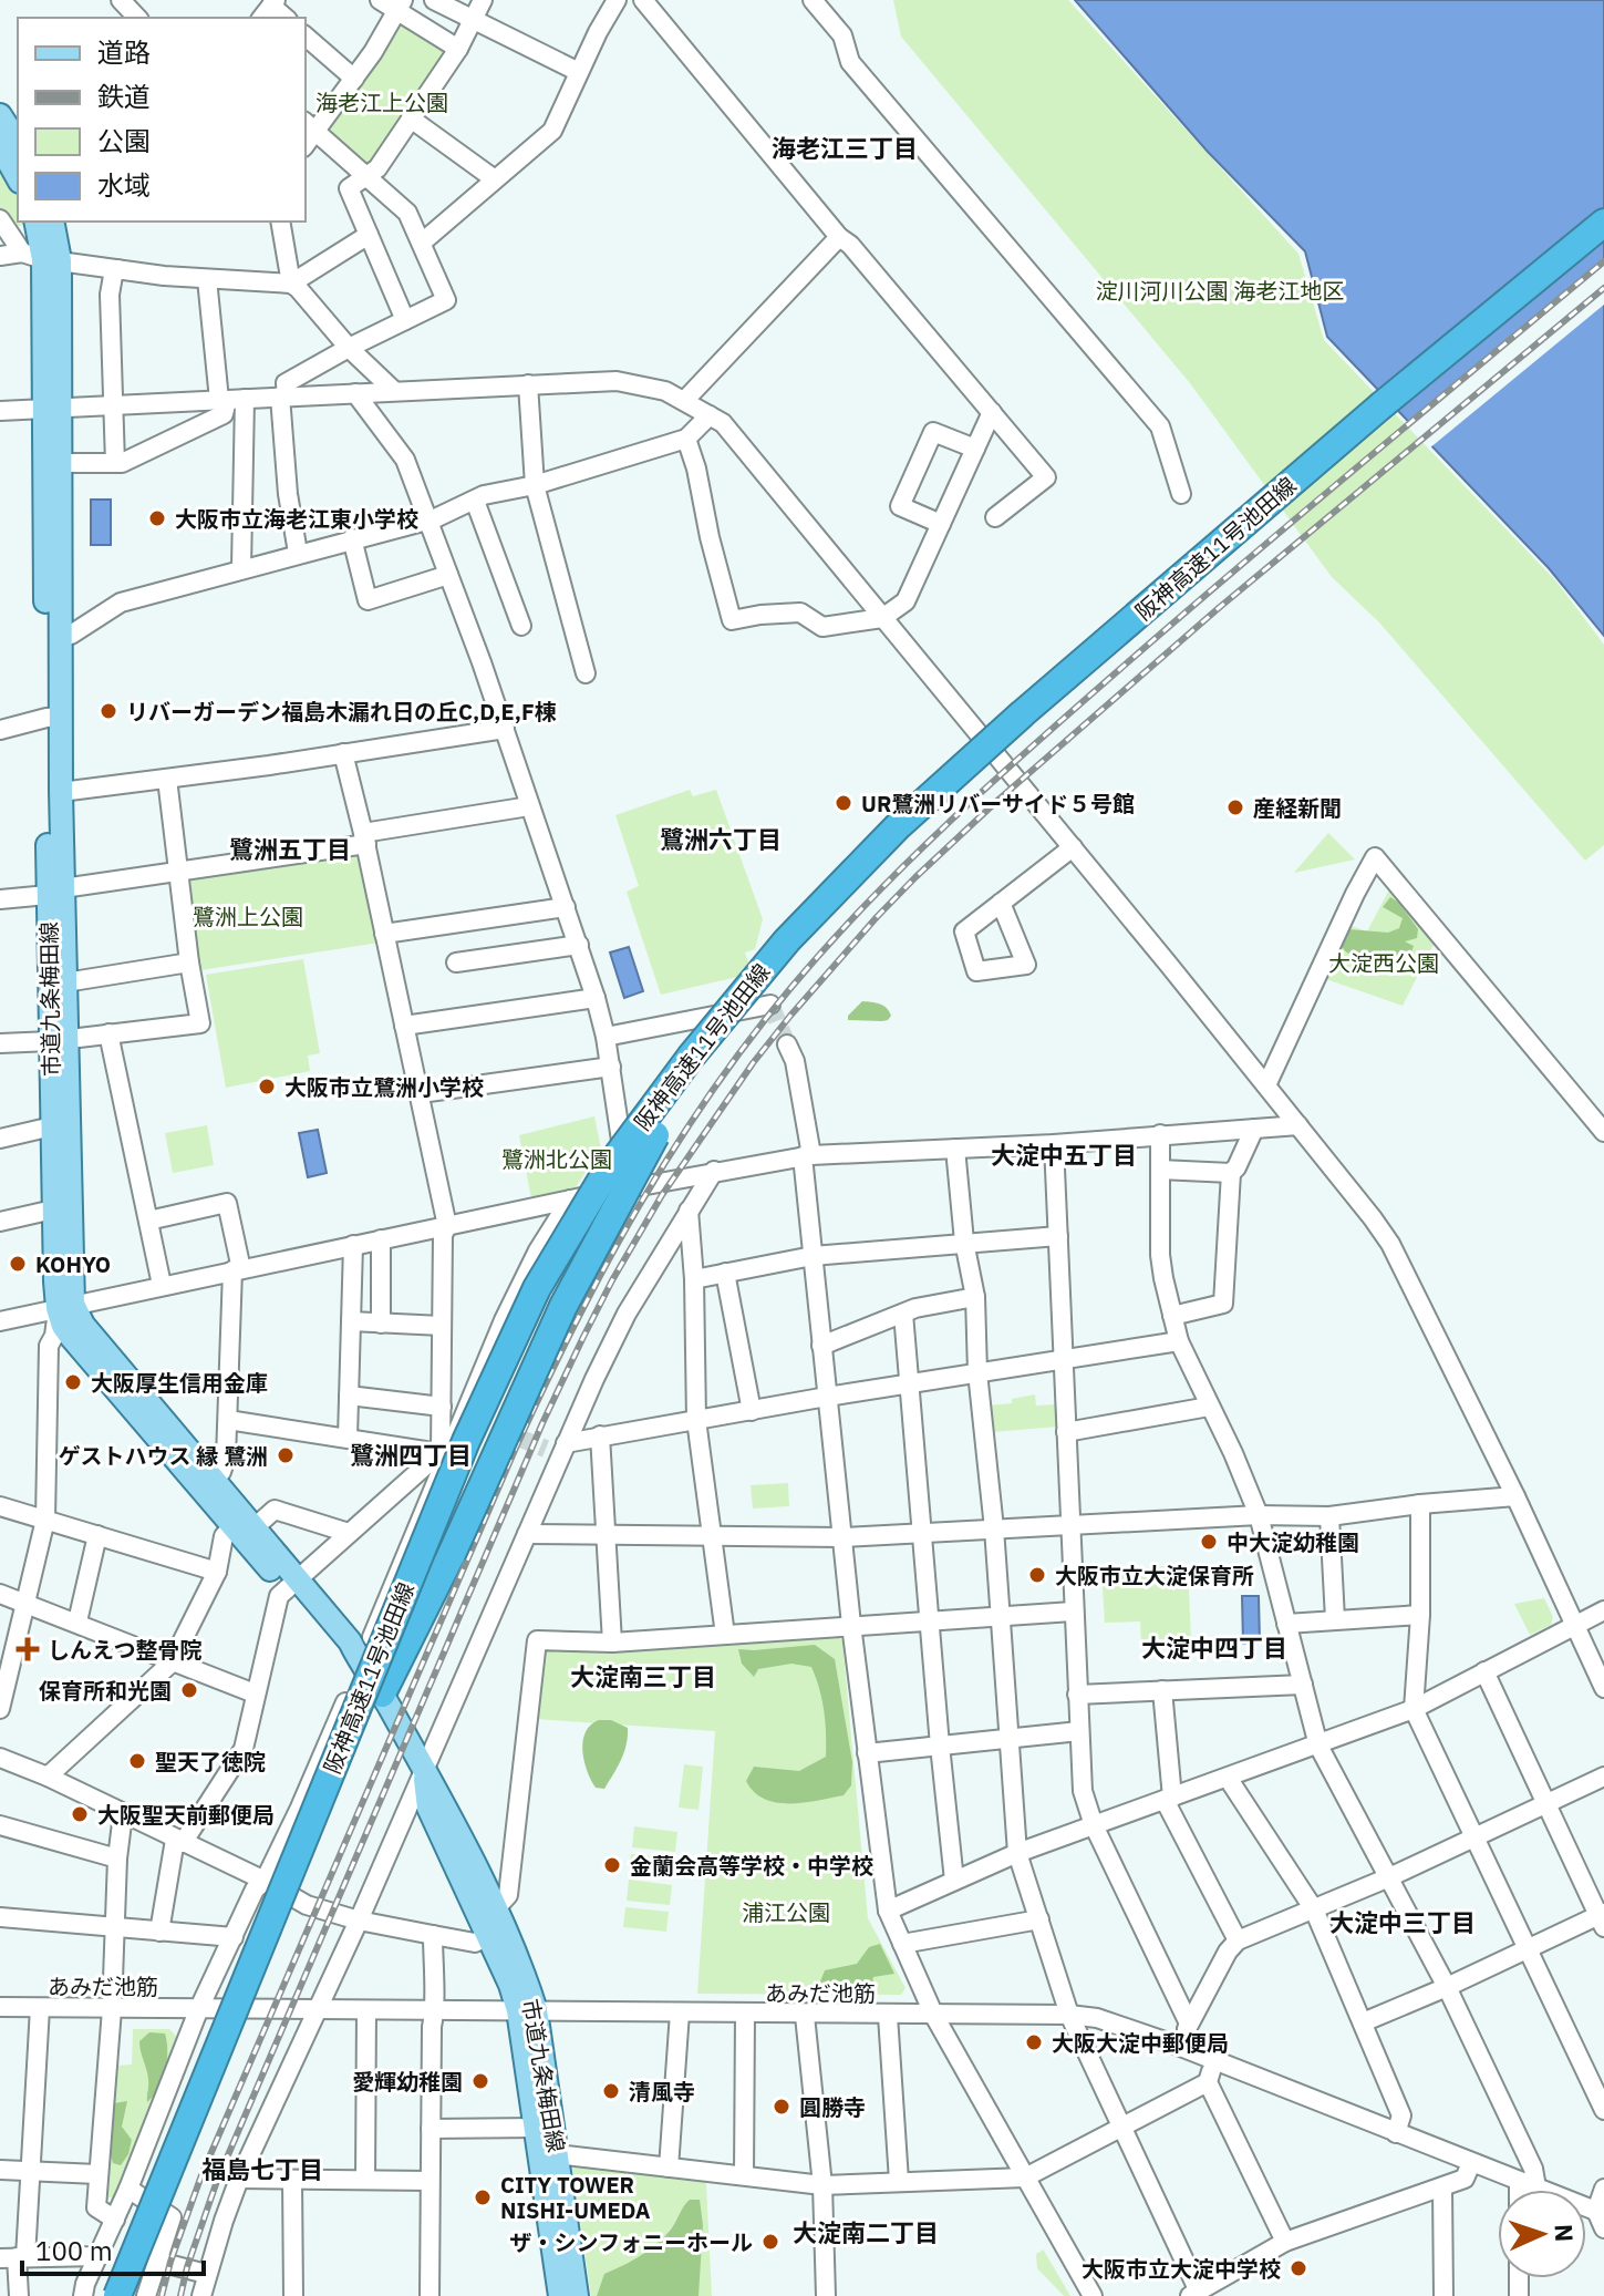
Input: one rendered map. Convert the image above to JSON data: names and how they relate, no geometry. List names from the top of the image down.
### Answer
{
  "streets": {
    "highway": ["阪神高速11号池田線"],
    "main road": ["市道九条梅田線"],
    "street": ["あみだ池筋"]
  },
  "crossings": [
    ["市道九条梅田線", "あみだ池筋"]
  ],
  "districts": [
    "海老江三丁目",
    "鷺洲六丁目",
    "鷺洲五丁目",
    "大淀中五丁目",
    "鷺洲四丁目",
    "大淀中四丁目",
    "大淀南三丁目",
    "大淀中三丁目",
    "福島七丁目",
    "大淀南二丁目"
  ],
  "parks": [
    "海老江上公園",
    "淀川河川公園 海老江地区",
    "鷺洲上公園",
    "大淀西公園",
    "鷺洲北公園",
    "浦江公園"
  ],
  "places": {
    "other": [
      "大阪市立海老江東小学校",
      "リバーガーデン福島木漏れ日の丘C,D,E,F棟",
      "UR鷺洲リバーサイド５号館",
      "産経新聞",
      "大阪市立鷺洲小学校",
      "KOHYO",
      "大阪厚生信用金庫",
      "ゲストハウス 縁 鷺洲",
      "中大淀幼稚園",
      "大阪市立大淀保育所",
      "保育所和光園",
      "聖天了徳院",
      "大阪聖天前郵便局",
      "金蘭会高等学校・中学校",
      "大阪大淀中郵便局",
      "愛輝幼稚園",
      "清風寺",
      "圓勝寺",
      "CITY TOWER NISHI-UMEDA",
      "ザ・シンフォニーホール",
      "大阪市立大淀中学校"
    ],
    "health": ["しんえつ整骨院"]
  },
  "legend": [
    "道路",
    "鉄道",
    "公園",
    "水域"
  ],
  "scale_bar": "100 m",
  "north": "right"
}
